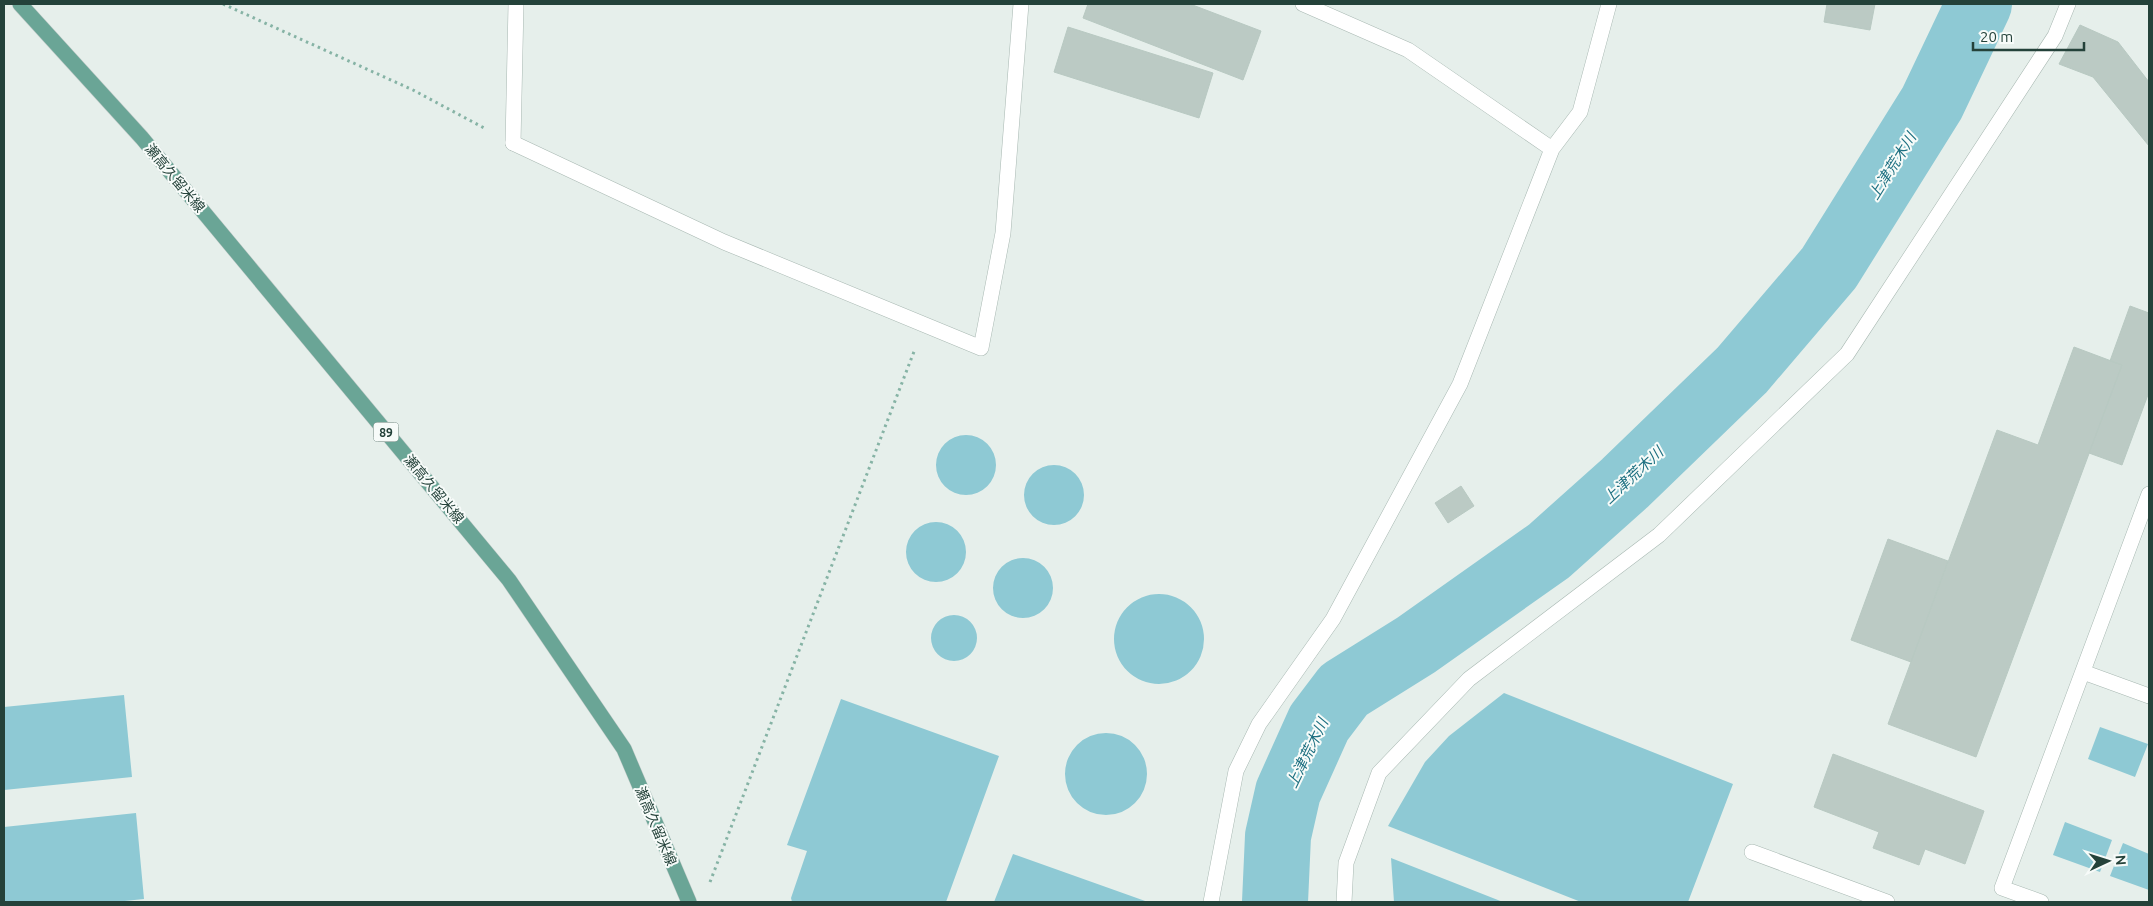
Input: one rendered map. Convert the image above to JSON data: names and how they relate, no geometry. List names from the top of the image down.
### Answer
{
  "streets": {
    "main road": ["瀬高久留米線", "89"]
  },
  "water": ["上津荒木川"],
  "scale_bar": "20 m",
  "north": "right"
}
